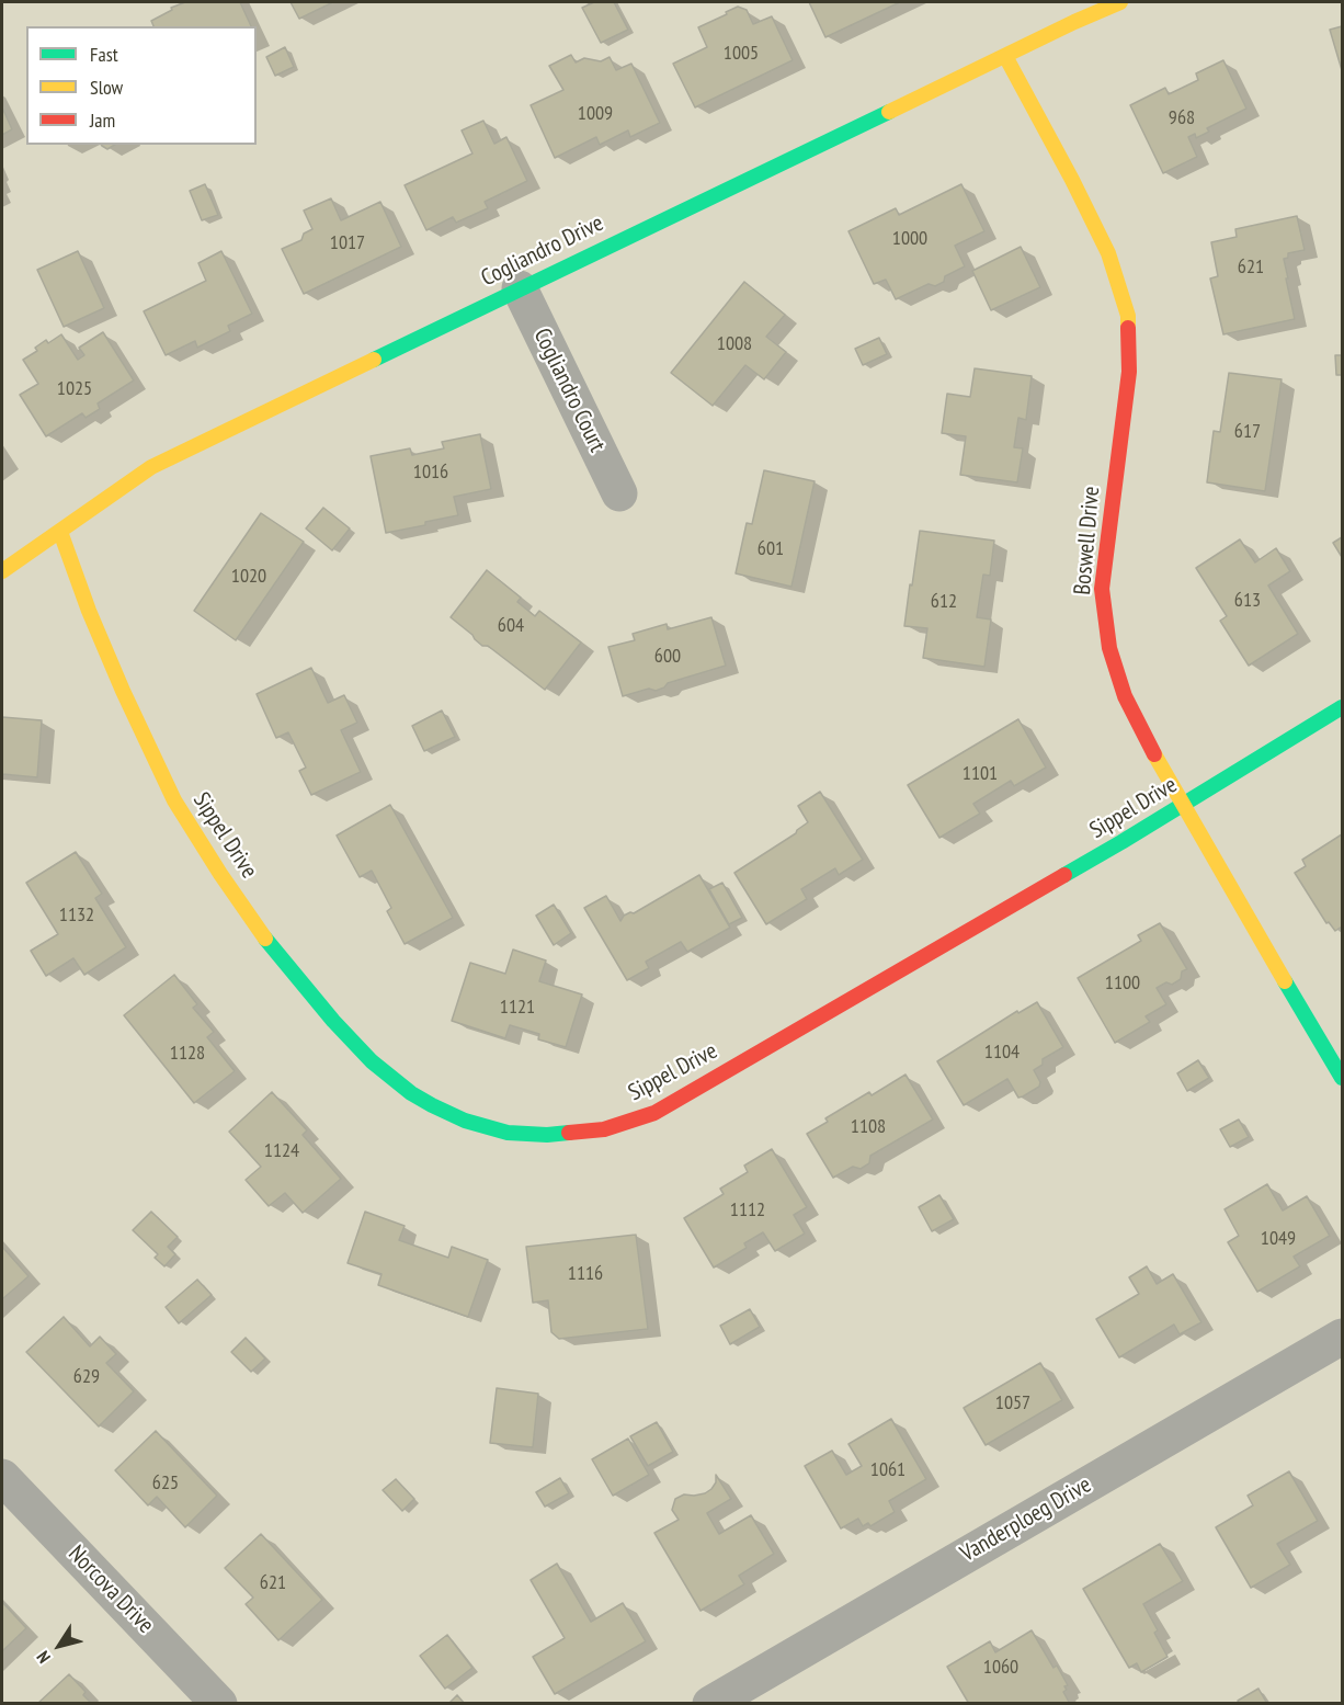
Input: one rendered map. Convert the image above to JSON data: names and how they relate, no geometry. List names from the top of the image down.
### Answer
{
  "streets": {
    "street": [
      "Cogliandro Drive",
      "Cogliandro Court",
      "Boswell Drive",
      "Sippel Drive",
      "Vanderploeg Drive",
      "Norcova Drive"
    ]
  },
  "crossings": [
    ["Cogliandro Drive", "Cogliandro Court"],
    ["Cogliandro Drive", "Boswell Drive"],
    ["Cogliandro Drive", "Sippel Drive"],
    ["Boswell Drive", "Sippel Drive"]
  ],
  "house_numbers": [
    "1005",
    "1009",
    "968",
    "1000",
    "1017",
    "621",
    "1008",
    "1025",
    "617",
    "1016",
    "601",
    "1020",
    "613",
    "612",
    "604",
    "600",
    "1101",
    "1132",
    "1100",
    "1121",
    "1104",
    "1128",
    "1108",
    "1124",
    "1112",
    "1049",
    "1116",
    "629",
    "1057",
    "1061",
    "625",
    "621",
    "1060"
  ],
  "legend": ["Fast", "Slow", "Jam"],
  "north": "bottom left"
}
